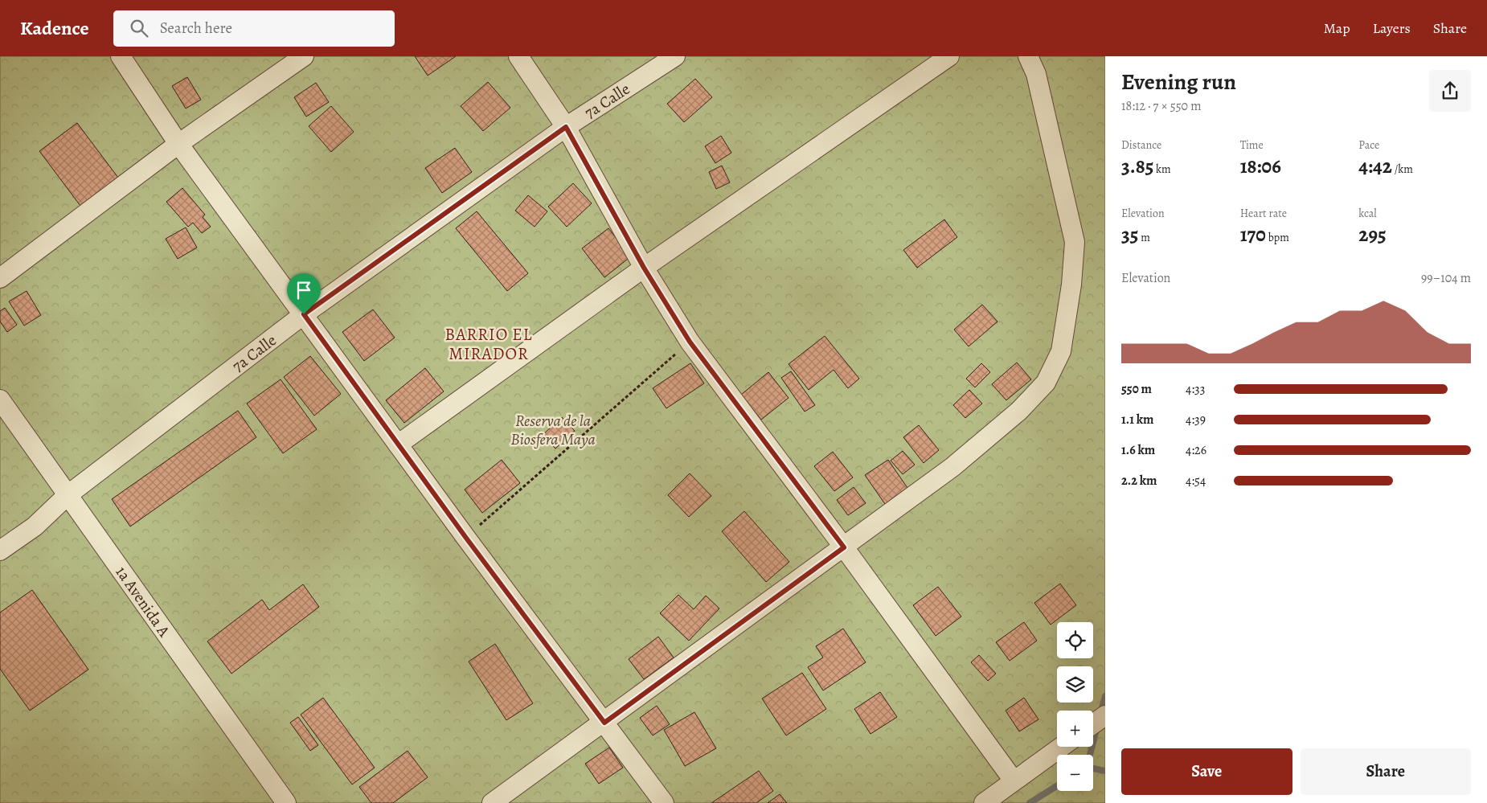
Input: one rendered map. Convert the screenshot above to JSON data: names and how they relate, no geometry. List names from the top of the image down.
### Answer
{
  "streets": {
    "street": ["7a Calle", "1a Avenida A"]
  },
  "crossings": [
    ["7a Calle", "1a Avenida A"]
  ],
  "districts": ["BARRIO EL MIRADOR"],
  "parks": ["Reserva de la Biosfera Maya"],
  "page": {
    "header": "Kadence",
    "search": "Search here",
    "nav": ["Map", "Layers", "Share"],
    "heading": ["Evening run", "18:12 · 7 × 550 m"],
    "stats": [
      ["Distance", "3.85 km"],
      ["Time", "18:06"],
      ["Pace", "4:42 /km"],
      ["Elevation", "35 m"],
      ["Heart rate", "170 bpm"],
      ["kcal", "295"]
    ],
    "chart": ["Elevation", "99–104 m"],
    "list": [
      {
        "name": "550 m",
        "note": "4:33"
      },
      {
        "name": "1.1 km",
        "note": "4:39"
      },
      {
        "name": "1.6 km",
        "note": "4:26"
      },
      {
        "name": "2.2 km",
        "note": "4:54"
      }
    ],
    "map_buttons": ["+", "−"],
    "buttons": ["Save", "Share"]
  }
}
